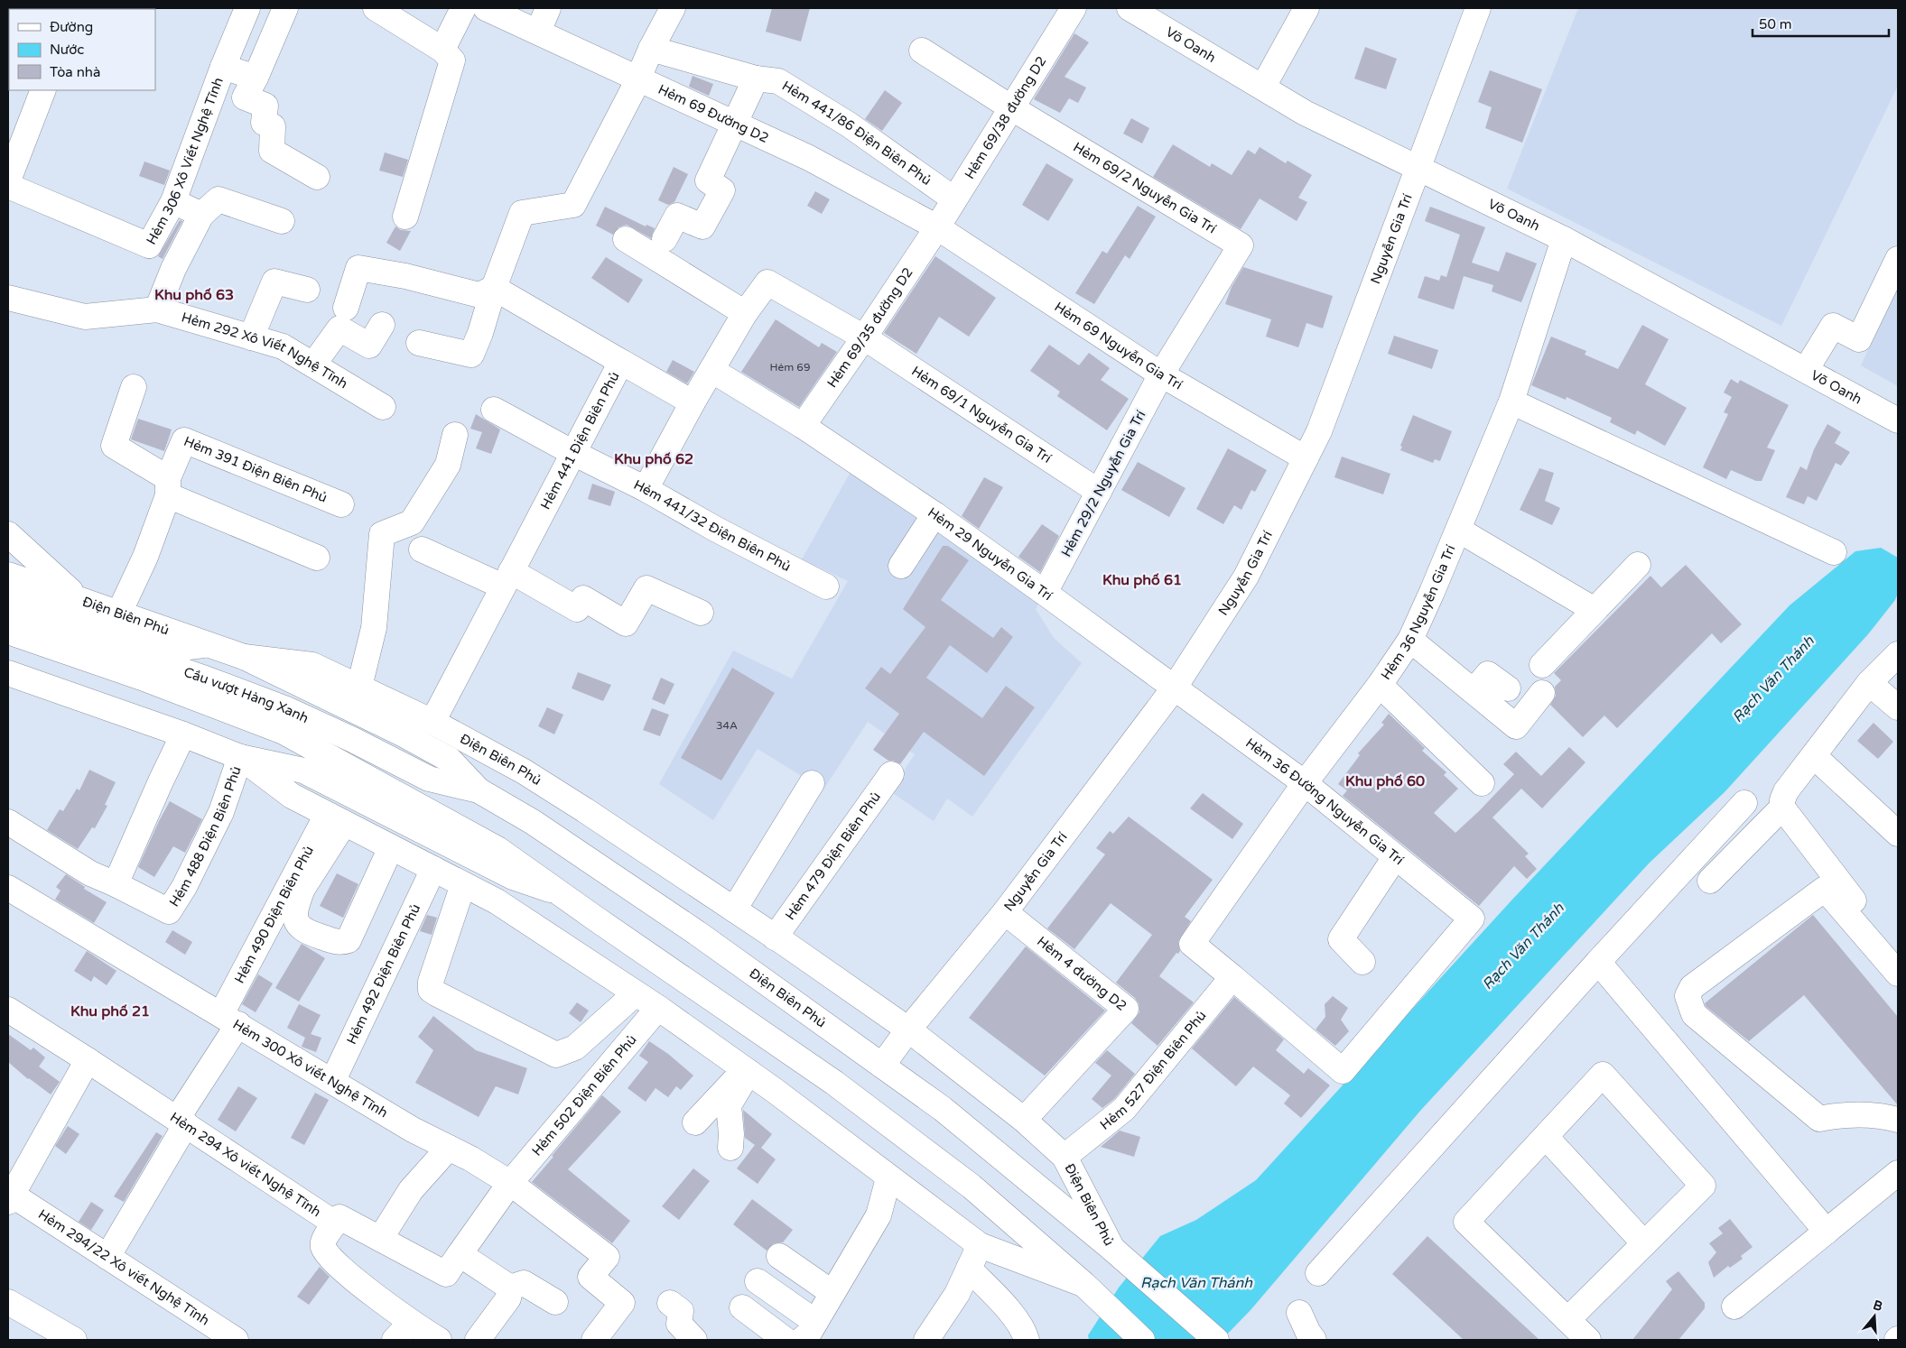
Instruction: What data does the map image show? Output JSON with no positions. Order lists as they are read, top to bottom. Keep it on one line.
{"streets":{"main road":["Võ Oanh","Hẻm 69 Đường D2","Hẻm 69/38 đường D2","Hẻm 441/86 Điện Biên Phủ","Hẻm 306 Xô Viết Nghệ Tĩnh","Hẻm 69/2 Nguyễn Gia Trí","Nguyễn Gia Trí","Hẻm 69/35 đường D2","Hẻm 69 Nguyễn Gia Trí","Hẻm 292 Xô Viết Nghệ Tĩnh","Hẻm 69/1 Nguyễn Gia Trí","Hẻm 441 Điện Biên Phủ","Hẻm 391 Điện Biên Phủ","Hẻm 29/2 Nguyễn Gia Trí","Hẻm 441/32 Điện Biên Phủ","Hẻm 29 Nguyễn Gia Trí","Hẻm 36 Nguyễn Gia Trí","Điện Biên Phủ","Cầu vượt Hàng Xanh","Hẻm 36 Đường Nguyễn Gia Trí","Hẻm 488 Điện Biên Phủ","Hẻm 479 Điện Biên Phủ","Hẻm 490 Điện Biên Phủ","Hẻm 4 đường D2","Hẻm 492 Điện Biên Phủ","Hẻm 300 Xô viết Nghệ Tĩnh","Hẻm 527 Điện Biên Phủ","Hẻm 502 Điện Biên Phủ","Hẻm 294 Xô viết Nghệ Tĩnh","Hẻm 294/22 Xô viết Nghệ Tĩnh"]},"crossings":[["Võ Oanh","Nguyễn Gia Trí"],["Võ Oanh","Hẻm 36 Nguyễn Gia Trí"],["Hẻm 69 Đường D2","Hẻm 69/38 đường D2"],["Hẻm 69 Đường D2","Hẻm 69/35 đường D2"],["Hẻm 69 Đường D2","Hẻm 69 Nguyễn Gia Trí"],["Hẻm 69/38 đường D2","Hẻm 441/86 Điện Biên Phủ"],["Hẻm 69/38 đường D2","Hẻm 69/2 Nguyễn Gia Trí"],["Hẻm 69/38 đường D2","Hẻm 69/35 đường D2"],["Hẻm 69/38 đường D2","Hẻm 69 Nguyễn Gia Trí"],["Hẻm 69/2 Nguyễn Gia Trí","Hẻm 69 Nguyễn Gia Trí"],["Hẻm 69/2 Nguyễn Gia Trí","Hẻm 29/2 Nguyễn Gia Trí"],["Nguyễn Gia Trí","Hẻm 69 Nguyễn Gia Trí"],["Nguyễn Gia Trí","Hẻm 29 Nguyễn Gia Trí"],["Nguyễn Gia Trí","Điện Biên Phủ"],["Nguyễn Gia Trí","Hẻm 36 Đường Nguyễn Gia Trí"],["Nguyễn Gia Trí","Hẻm 4 đường D2"],["Hẻm 69/35 đường D2","Hẻm 69 Nguyễn Gia Trí"],["Hẻm 69/35 đường D2","Hẻm 69/1 Nguyễn Gia Trí"],["Hẻm 69/35 đường D2","Hẻm 29 Nguyễn Gia Trí"],["Hẻm 69 Nguyễn Gia Trí","Hẻm 29/2 Nguyễn Gia Trí"],["Hẻm 69/1 Nguyễn Gia Trí","Hẻm 29/2 Nguyễn Gia Trí"],["Hẻm 441 Điện Biên Phủ","Hẻm 441/32 Điện Biên Phủ"],["Hẻm 441 Điện Biên Phủ","Điện Biên Phủ"],["Hẻm 391 Điện Biên Phủ","Điện Biên Phủ"],["Hẻm 29/2 Nguyễn Gia Trí","Hẻm 29 Nguyễn Gia Trí"],["Hẻm 29 Nguyễn Gia Trí","Hẻm 36 Đường Nguyễn Gia Trí"],["Hẻm 36 Nguyễn Gia Trí","Hẻm 36 Đường Nguyễn Gia Trí"],["Hẻm 36 Nguyễn Gia Trí","Hẻm 527 Điện Biên Phủ"],["Điện Biên Phủ","Cầu vượt Hàng Xanh"],["Điện Biên Phủ","Hẻm 479 Điện Biên Phủ"],["Điện Biên Phủ","Hẻm 4 đường D2"],["Điện Biên Phủ","Hẻm 527 Điện Biên Phủ"],["Hẻm 36 Đường Nguyễn Gia Trí","Hẻm 527 Điện Biên Phủ"],["Hẻm 490 Điện Biên Phủ","Hẻm 300 Xô viết Nghệ Tĩnh"],["Hẻm 490 Điện Biên Phủ","Hẻm 294 Xô viết Nghệ Tĩnh"],["Hẻm 490 Điện Biên Phủ","Hẻm 294/22 Xô viết Nghệ Tĩnh"],["Hẻm 492 Điện Biên Phủ","Hẻm 300 Xô viết Nghệ Tĩnh"],["Hẻm 300 Xô viết Nghệ Tĩnh","Hẻm 502 Điện Biên Phủ"]],"districts":["Khu phố 63","Khu phố 62","Khu phố 61","Khu phố 60","Khu phố 21"],"water":["Rạch Văn Thánh"],"house_numbers":["Hẻm 69","34A"],"legend":["Đường","Nước","Tòa nhà"],"scale_bar":"50 m","north":"top"}
